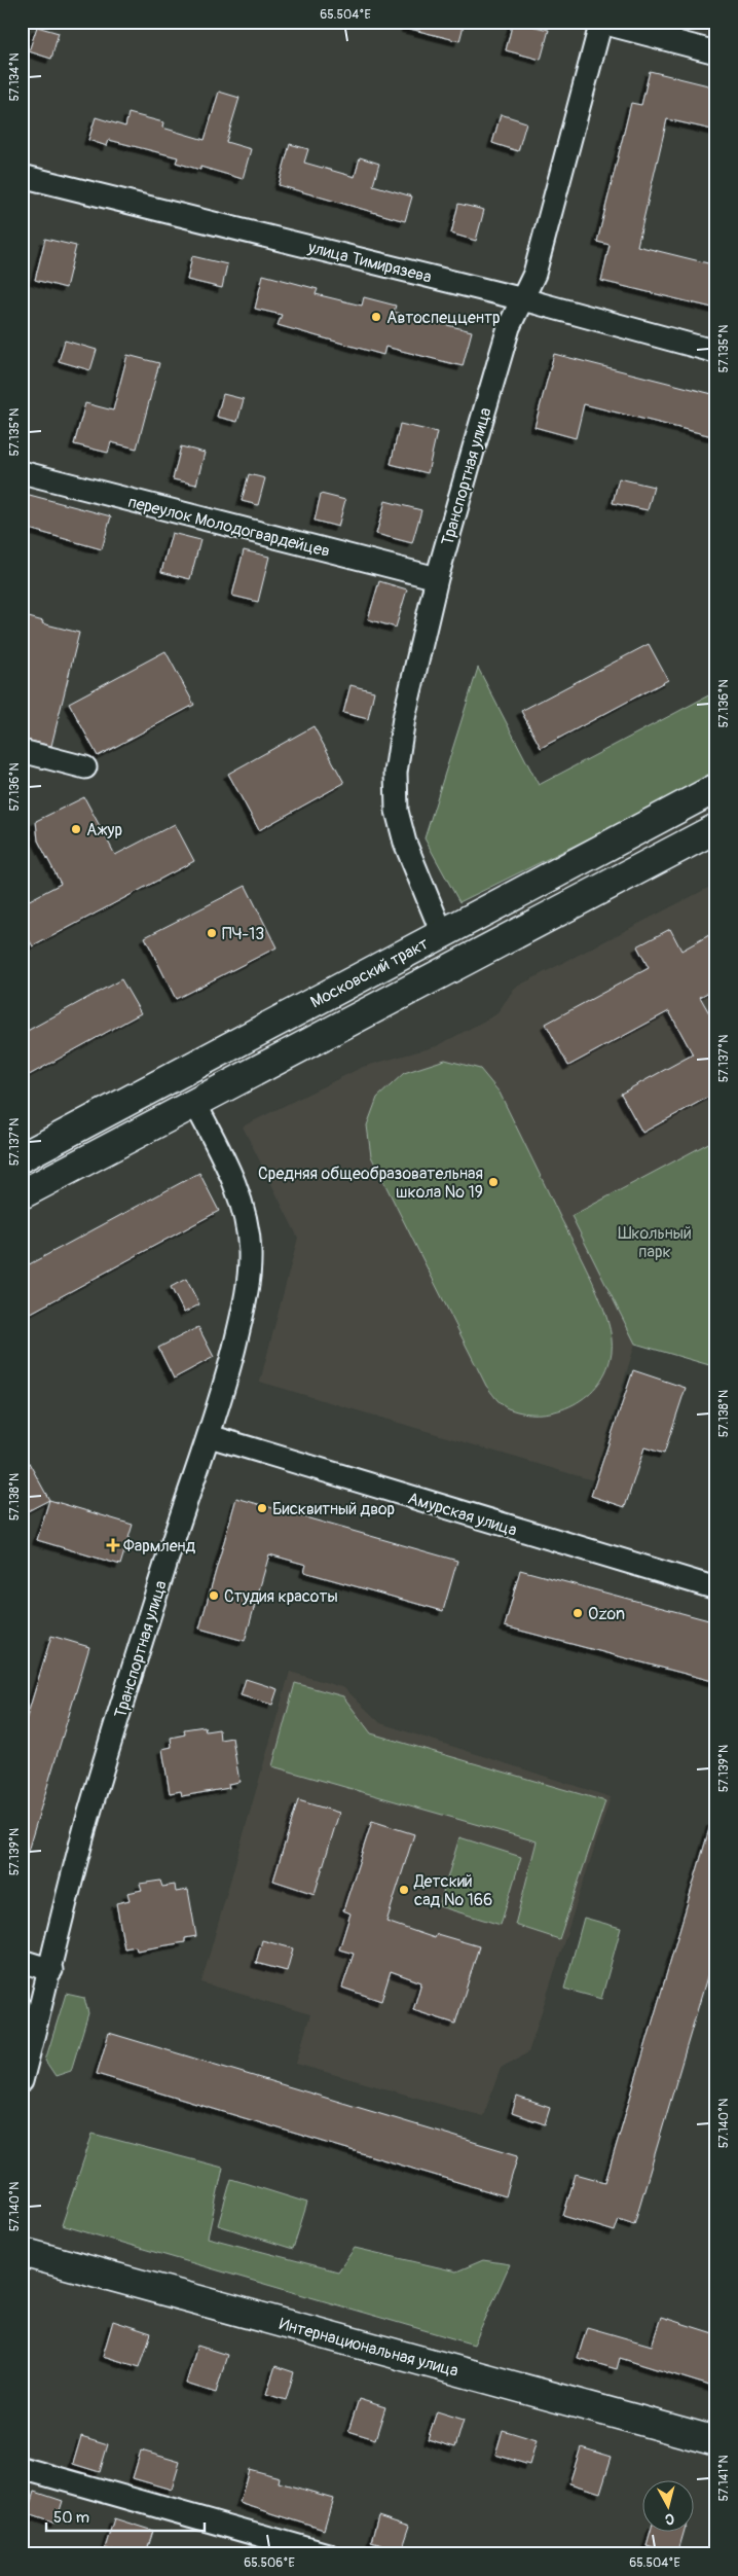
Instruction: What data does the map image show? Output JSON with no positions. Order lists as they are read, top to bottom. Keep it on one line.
{"streets":{"main road":["Московский тракт","Интернациональная улица"],"street":["улица Тимирязева","Транспортная улица","переулок Молодогвардейцев","Амурская улица"]},"crossings":[["улица Тимирязева","Транспортная улица"],["Транспортная улица","переулок Молодогвардейцев"],["Транспортная улица","Московский тракт"],["Транспортная улица","Амурская улица"]],"parks":["Школьный парк"],"places":{"other":["Автоспеццентр","Ажур","ПЧ-13","Средняя общеобразовательная школа № 19","Бисквитный двор","Студия красоты","Ozon","Детский сад № 166"],"health":["Фармленд"]},"scale_bar":"50 m","north":"bottom","coordinates":["65.504°E","57.134°N","57.135°N","57.136°N","57.137°N","57.138°N","57.139°N","57.140°N","57.141°N","65.506°E"]}
